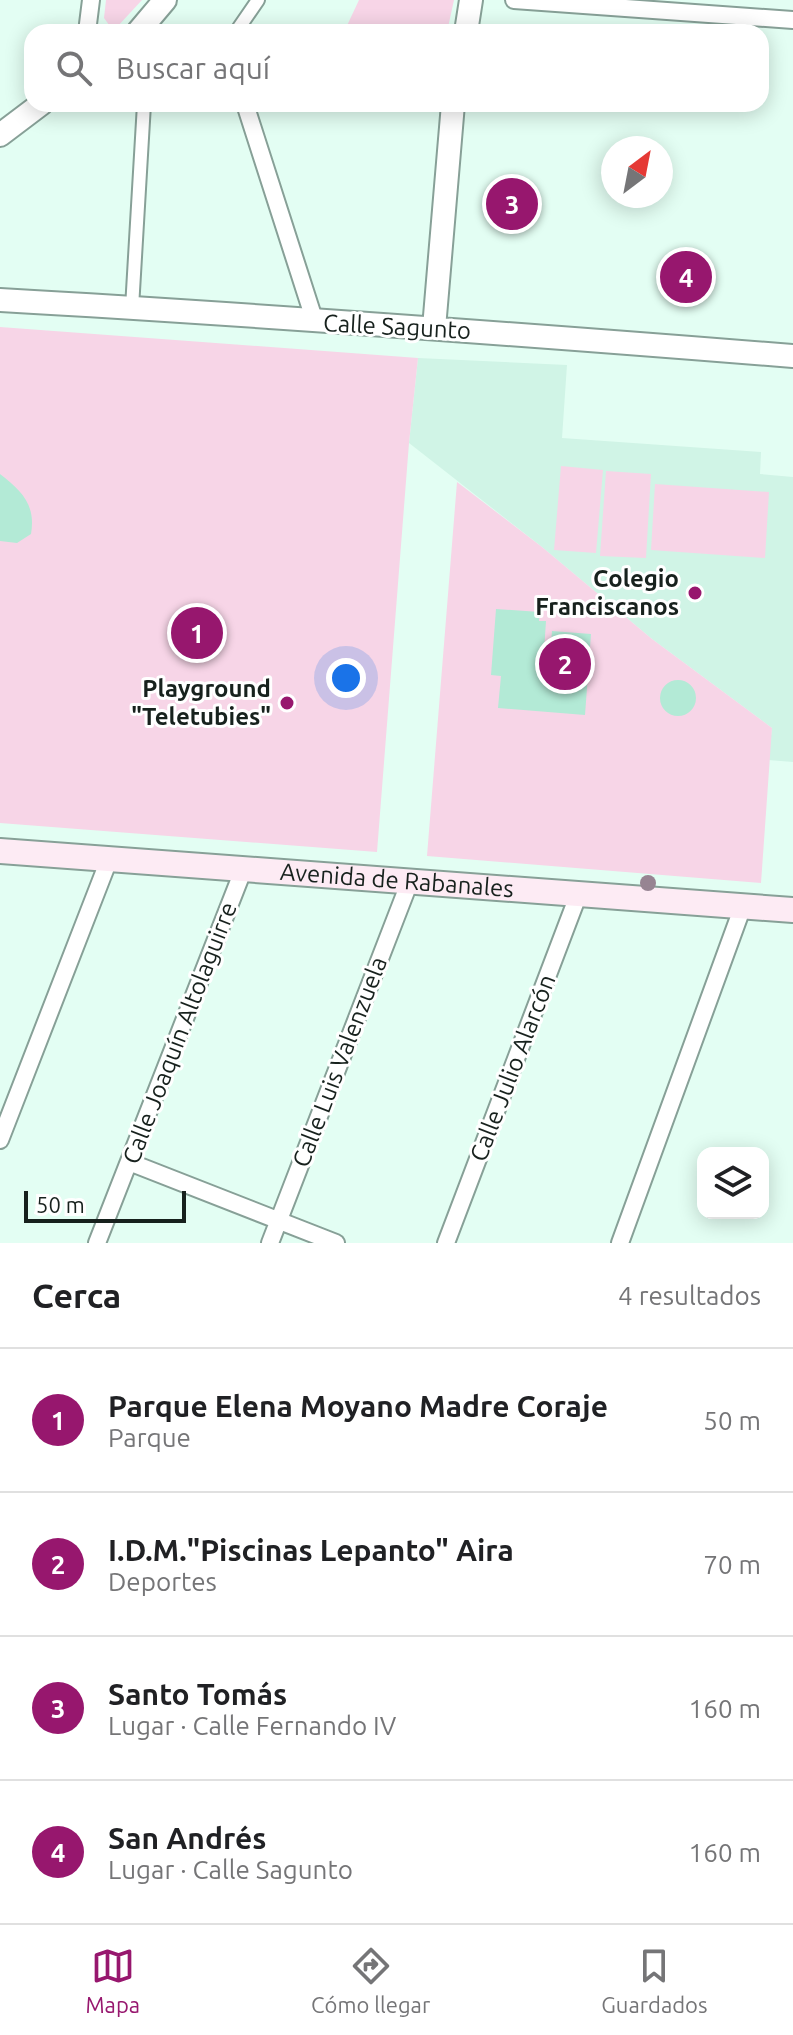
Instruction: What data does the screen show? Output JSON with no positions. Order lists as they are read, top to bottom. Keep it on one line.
{"streets":{"main road":["Avenida de Rabanales"],"street":["Calle Sagunto","Calle Joaquín Altolaguirre","Calle Luis Valenzuela","Calle Julio Alarcón"]},"crossings":[["Avenida de Rabanales","Calle Joaquín Altolaguirre"],["Avenida de Rabanales","Calle Luis Valenzuela"],["Avenida de Rabanales","Calle Julio Alarcón"]],"places":["Colegio Franciscanos","Playground \"Teletubies\""],"scale_bar":"50 m","north":"top right","page":{"search":"Buscar aquí","pins":["3","4","1","2"],"scale":"50 m","heading":["Cerca","4 resultados"],"list":[{"mark":"1","name":"Parque Elena Moyano Madre Coraje","note":"Parque","value":"50 m"},{"mark":"2","name":"I.D.M.\"Piscinas Lepanto\" Aira","note":"Deportes","value":"70 m"},{"mark":"3","name":"Santo Tomás","note":"Lugar · Calle Fernando IV","value":"160 m"},{"mark":"4","name":"San Andrés","note":"Lugar · Calle Sagunto","value":"160 m"}],"nav":["Mapa","Cómo llegar","Guardados"]}}
